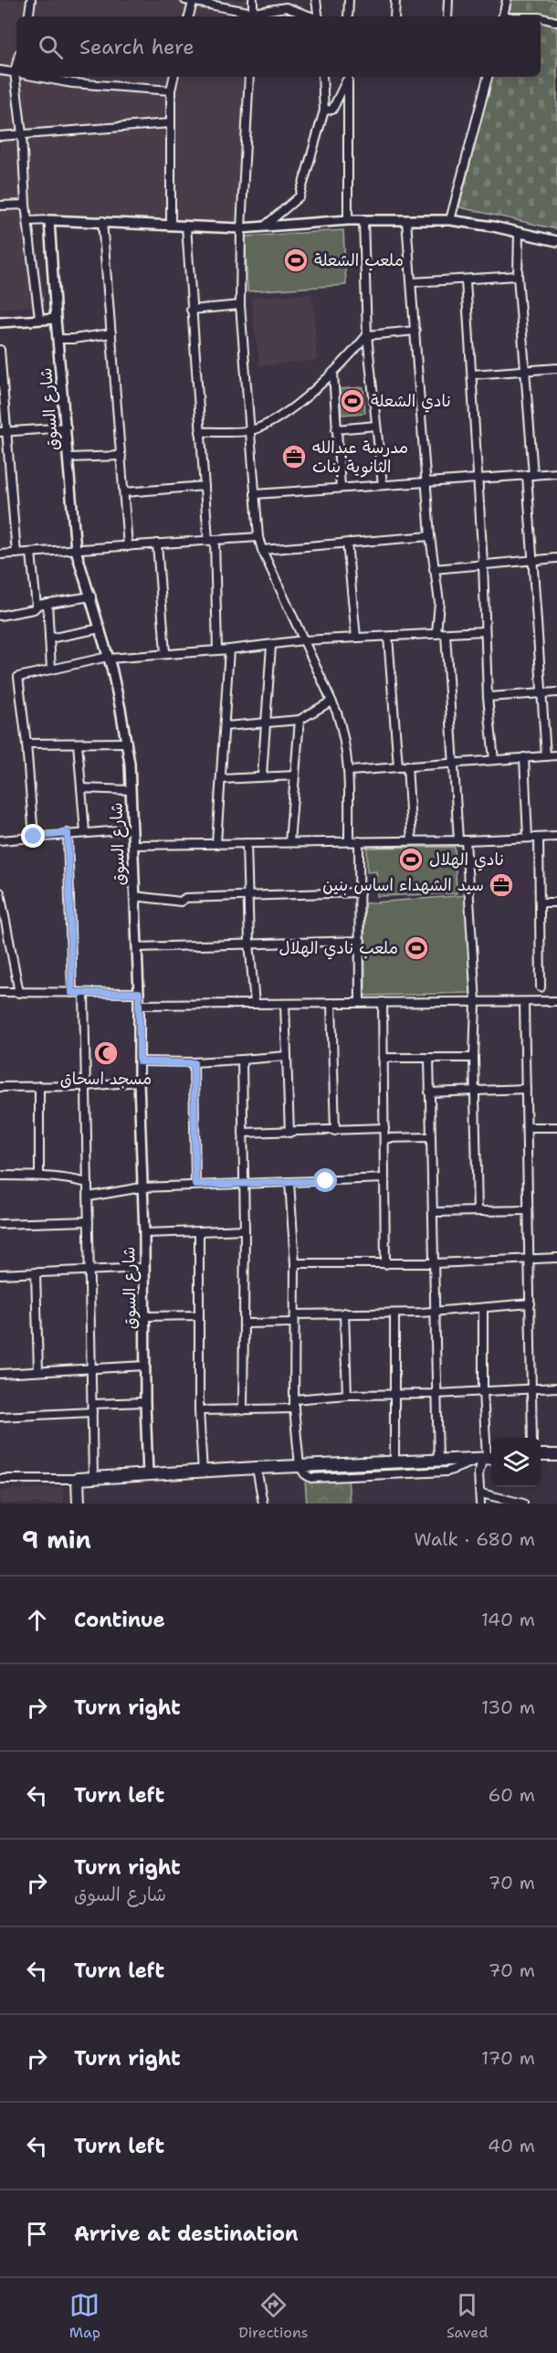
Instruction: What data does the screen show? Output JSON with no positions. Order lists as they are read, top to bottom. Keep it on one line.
{"streets":{"street":["شارع السوق"]},"places":{"sports":["ملعب الشعلة","نادي الشعلة","نادي الهلال","ملعب نادي الهلال"],"office":["مدرسة عبدالله الثانوية بنات","سيد الشهداء اساس بنين"],"mosque":["مسجد اسحاق"]},"page":{"search":"Search here","heading":["9 min","Walk · 680 m"],"list":[["Continue","140 m"],["Turn right","130 m"],["Turn left","60 m"],["Turn right","شارع السوق","70 m"],["Turn left","70 m"],["Turn right","170 m"],["Turn left","40 m"],"Arrive at destination"],"nav":["Map","Directions","Saved"]}}
